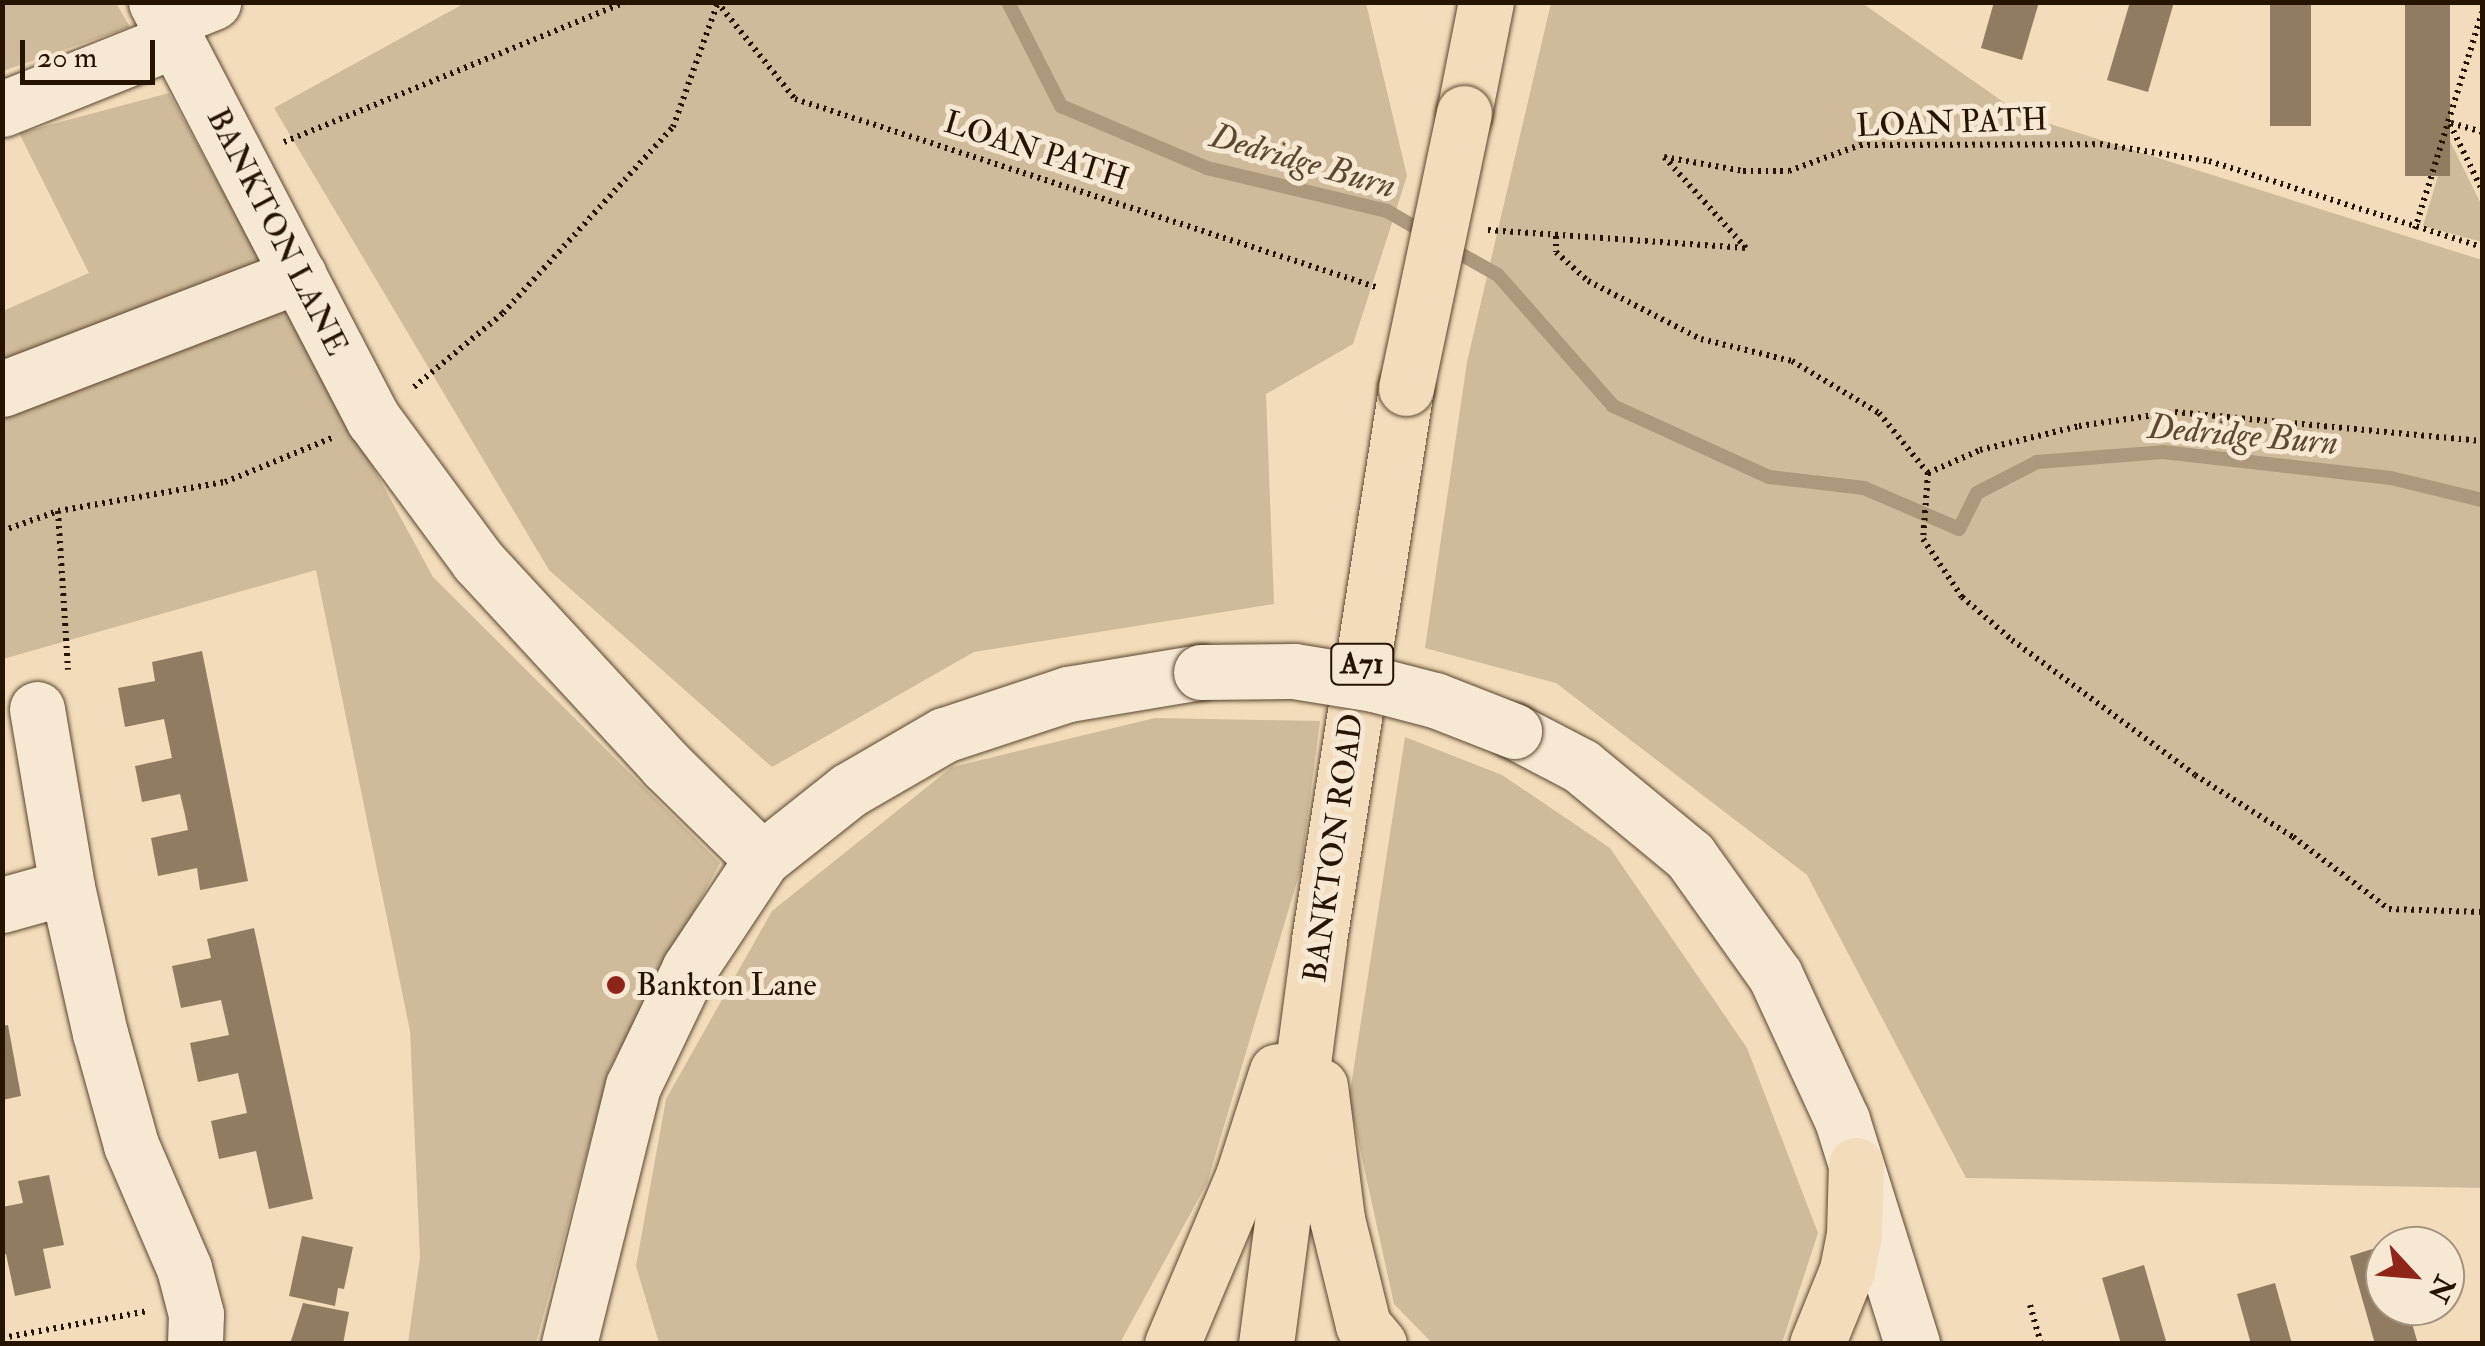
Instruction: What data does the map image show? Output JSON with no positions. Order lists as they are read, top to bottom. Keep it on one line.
{"streets":{"main road":["A71","BANKTON ROAD"],"street":["BANKTON LANE"],"path":["LOAN PATH"]},"water":["Dedridge Burn"],"places":["Bankton Lane"],"scale_bar":"20 m","north":"bottom right"}
